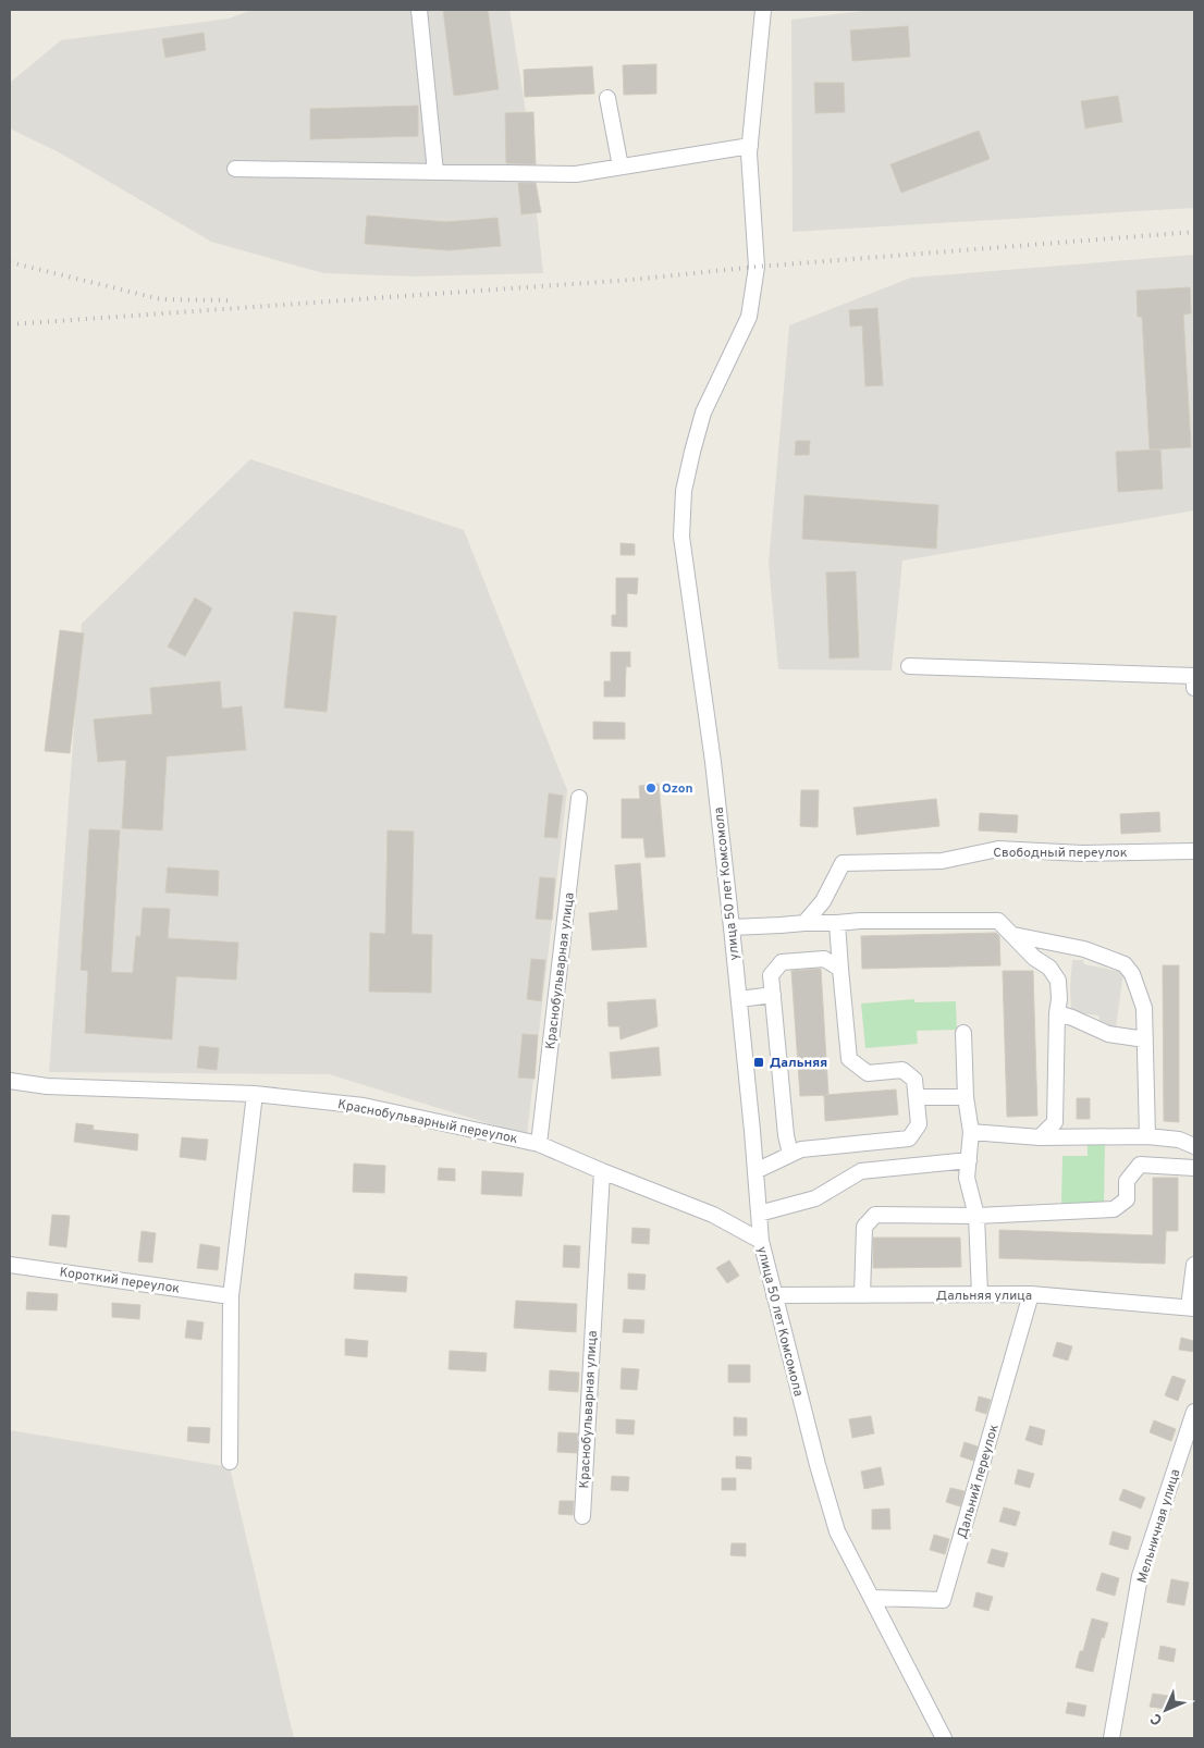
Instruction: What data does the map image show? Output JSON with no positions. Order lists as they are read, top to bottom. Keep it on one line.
{"streets":{"street":["Свободный переулок","улица 50 лет Комсомола","Краснобульварная улица","Краснобульварный переулок","Короткий переулок","Дальняя улица","Дальний переулок","Мельничная улица"]},"crossings":[["улица 50 лет Комсомола","Краснобульварный переулок"],["улица 50 лет Комсомола","Дальняя улица"],["улица 50 лет Комсомола","Дальний переулок"],["Краснобульварная улица","Краснобульварный переулок"],["Дальняя улица","Дальний переулок"]],"places":{"other":["Ozon"],"transit":["Дальняя"]},"north":"bottom left"}
